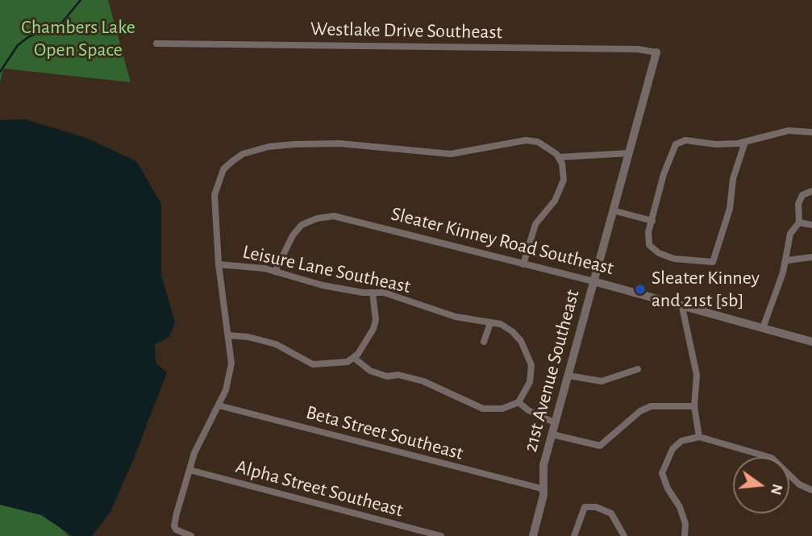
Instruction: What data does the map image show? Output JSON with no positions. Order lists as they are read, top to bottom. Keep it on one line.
{"streets":{"street":["Westlake Drive Southeast","Sleater Kinney Road Southeast","Leisure Lane Southeast","21st Avenue Southeast","Beta Street Southeast","Alpha Street Southeast"]},"crossings":[["Westlake Drive Southeast","21st Avenue Southeast"],["Sleater Kinney Road Southeast","Leisure Lane Southeast"],["Sleater Kinney Road Southeast","21st Avenue Southeast"],["21st Avenue Southeast","Beta Street Southeast"]],"parks":["Chambers Lake Open Space"],"places":["Sleater Kinney and 21st [sb]"],"north":"right"}
